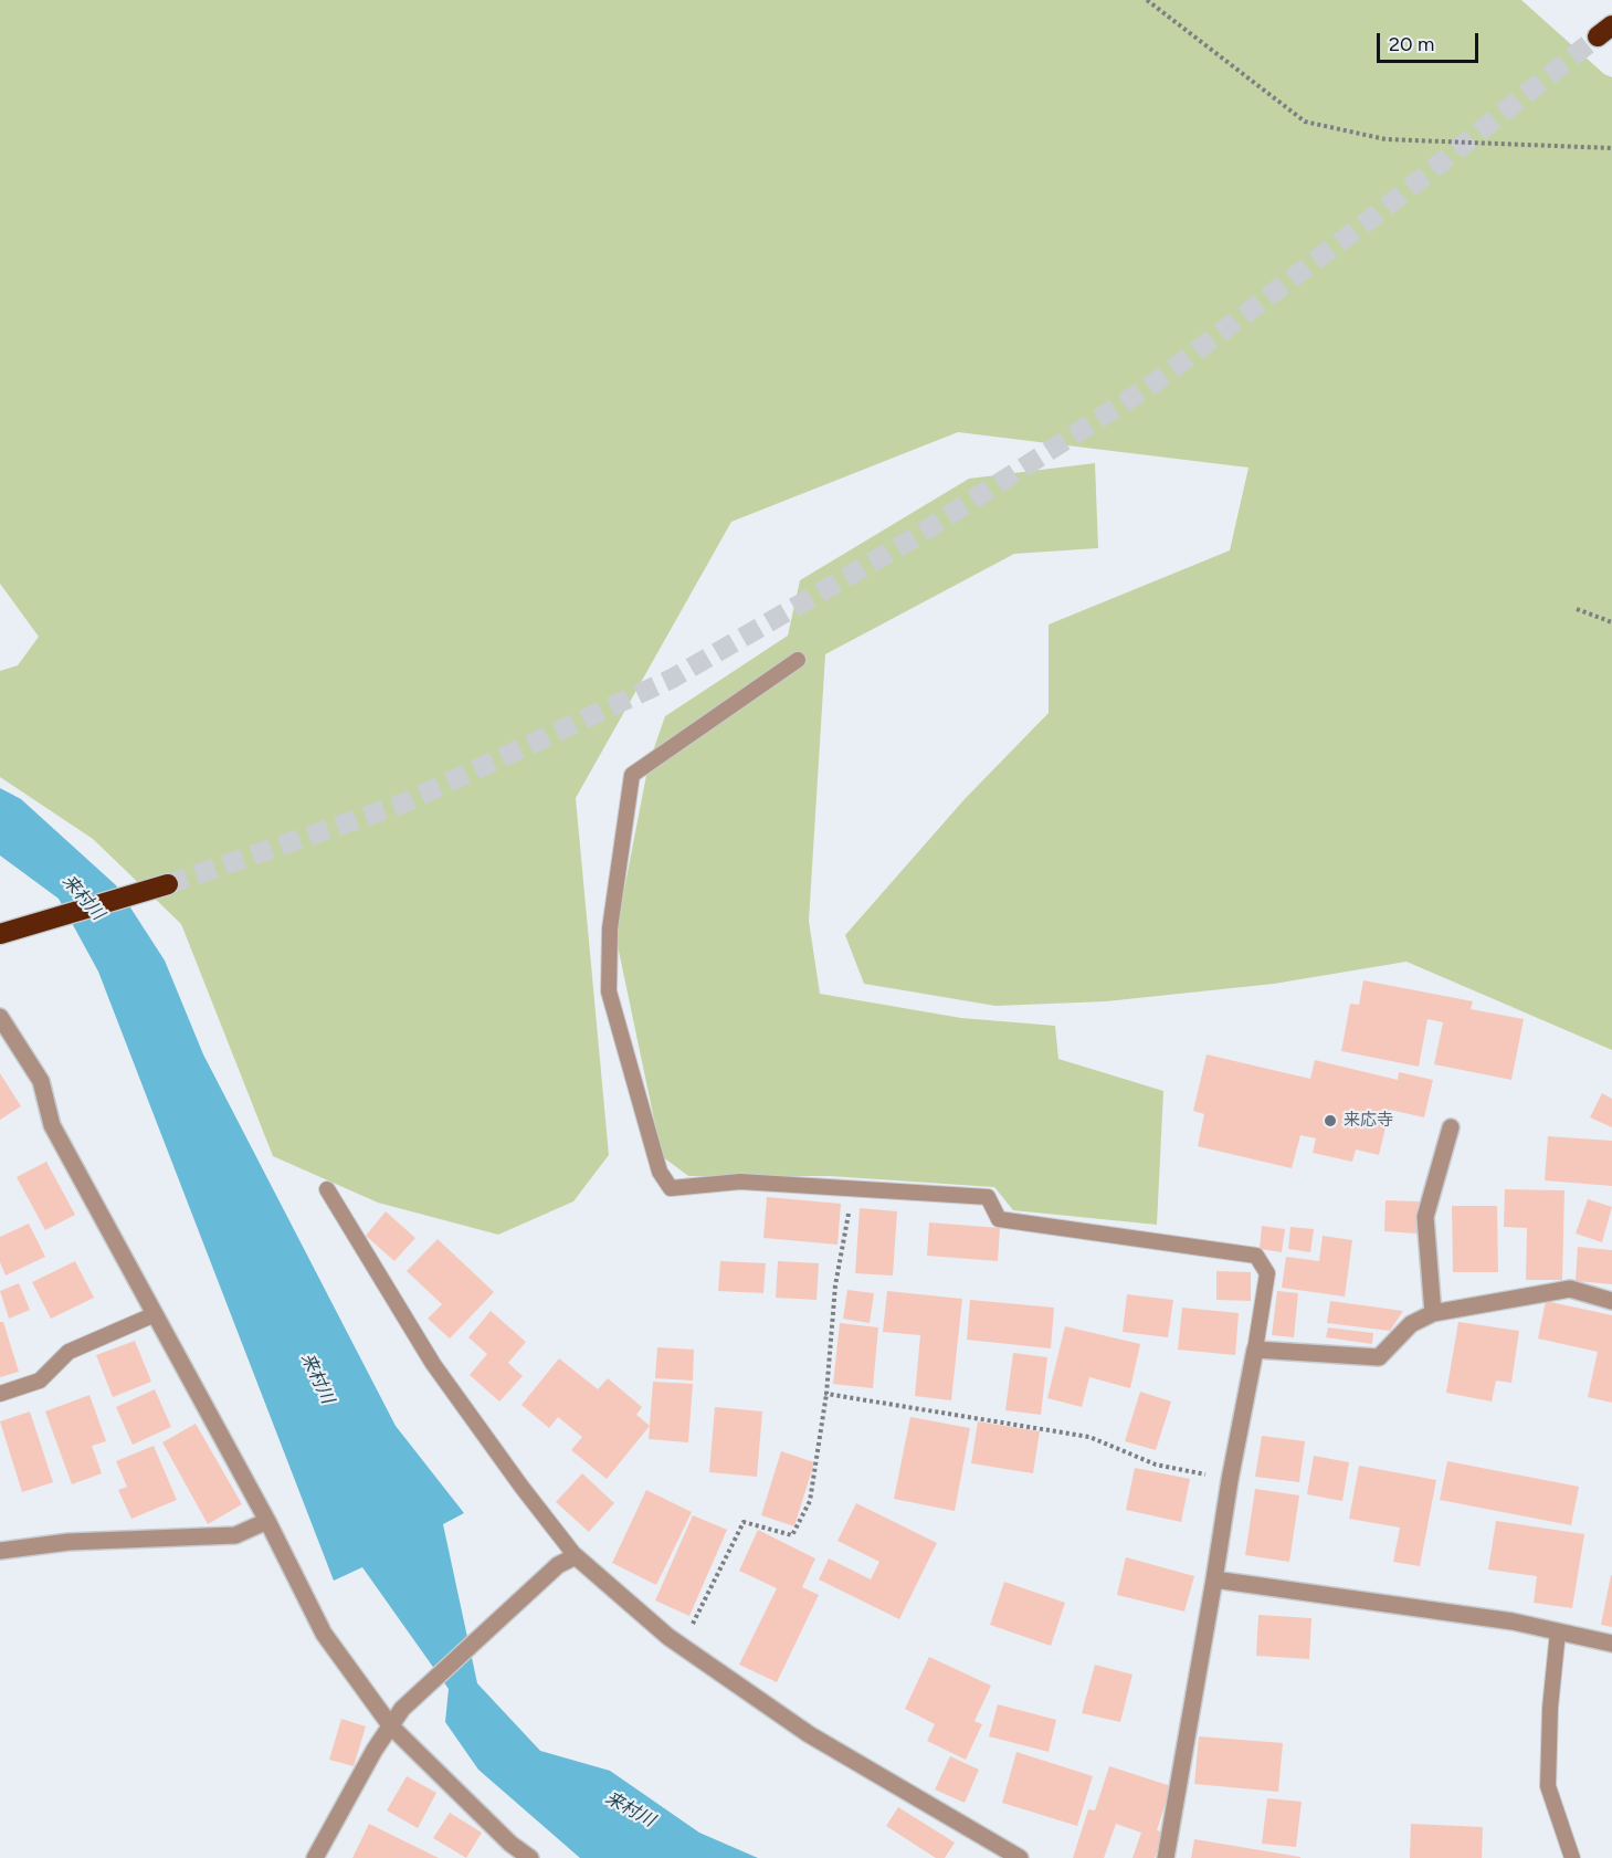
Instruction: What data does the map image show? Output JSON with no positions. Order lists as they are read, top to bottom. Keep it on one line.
{"water":["来村川"],"places":["来応寺"],"scale_bar":"20 m"}
